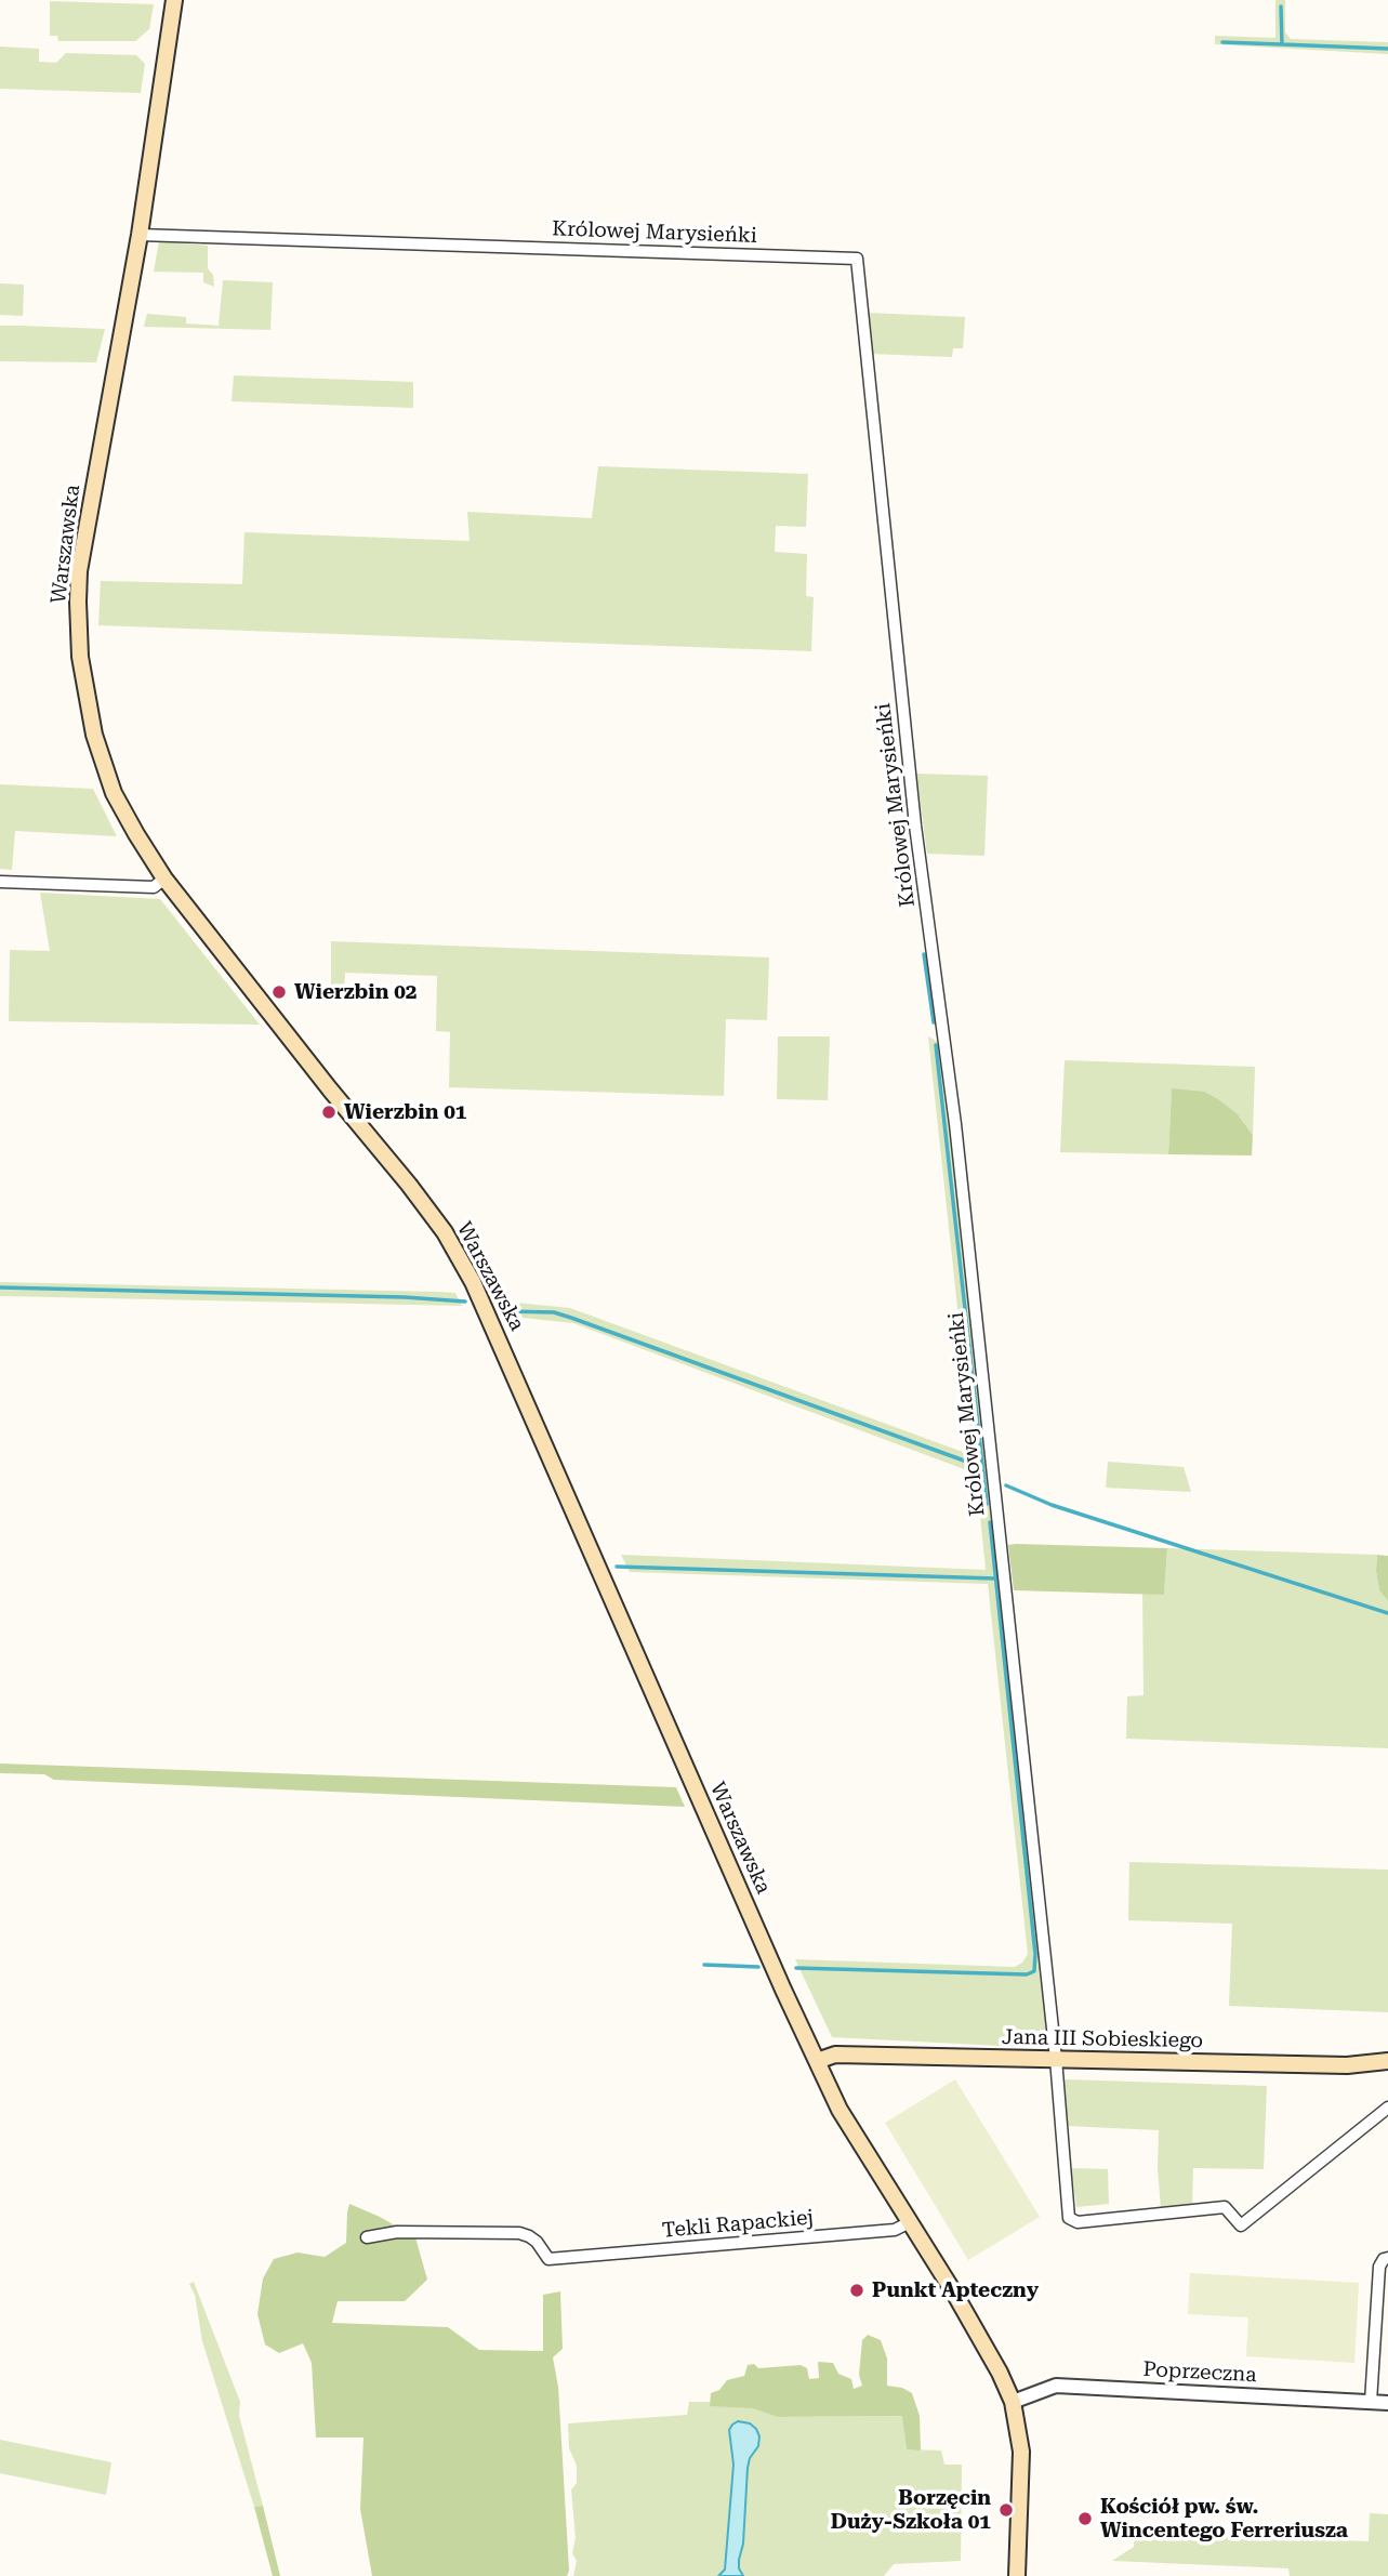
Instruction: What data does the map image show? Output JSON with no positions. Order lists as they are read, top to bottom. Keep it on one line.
{"streets":{"main road":["Warszawska","Jana III Sobieskiego"],"street":["Królowej Marysieńki","Tekli Rapackiej","Poprzeczna"]},"crossings":[["Królowej Marysieńki","Warszawska"],["Królowej Marysieńki","Jana III Sobieskiego"],["Warszawska","Jana III Sobieskiego"],["Warszawska","Tekli Rapackiej"],["Warszawska","Poprzeczna"]],"places":["Wierzbin 02","Wierzbin 01","Punkt Apteczny","Borzęcin Duży-Szkoła 01","Kościół pw. św. Wincentego Ferreriusza"]}
